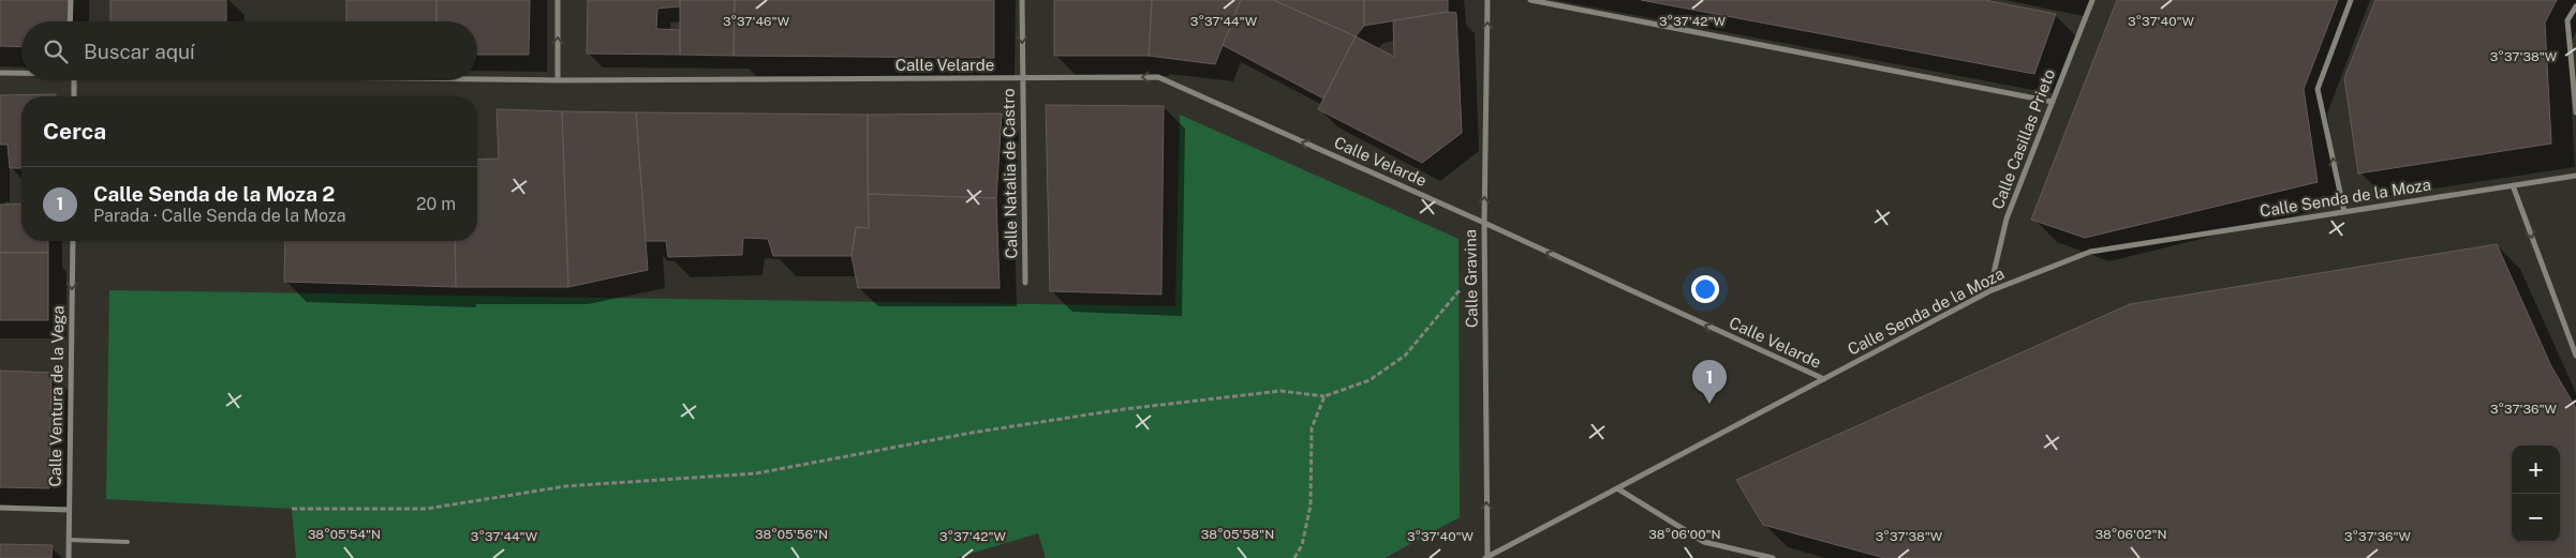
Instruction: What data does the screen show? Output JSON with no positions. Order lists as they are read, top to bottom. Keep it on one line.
{"streets":{"street":["Calle Velarde","Calle Casillas Prieto","Calle Natalia de Castro","Calle Senda de la Moza","Calle Gravina","Calle Ventura de la Vega"]},"crossings":[["Calle Velarde","Calle Natalia de Castro"],["Calle Velarde","Calle Senda de la Moza"],["Calle Velarde","Calle Gravina"],["Calle Casillas Prieto","Calle Senda de la Moza"],["Calle Senda de la Moza","Calle Gravina"]],"one_way":["Calle Velarde","Calle Gravina","Calle Ventura de la Vega"],"page":{"search":"Buscar aquí","heading":"Cerca","list":[{"mark":"1","name":"Calle Senda de la Moza 2","note":"Parada · Calle Senda de la Moza","value":"20 m"}],"pins":"1","map_buttons":["+","−"]},"coordinates":["3°37'42\"W","3°37'46\"W","3°37'44\"W","3°37'40\"W","3°37'38\"W","3°37'36\"W","38°05'54\"N","38°05'56\"N","38°05'58\"N","38°06'00\"N","38°06'02\"N"]}
